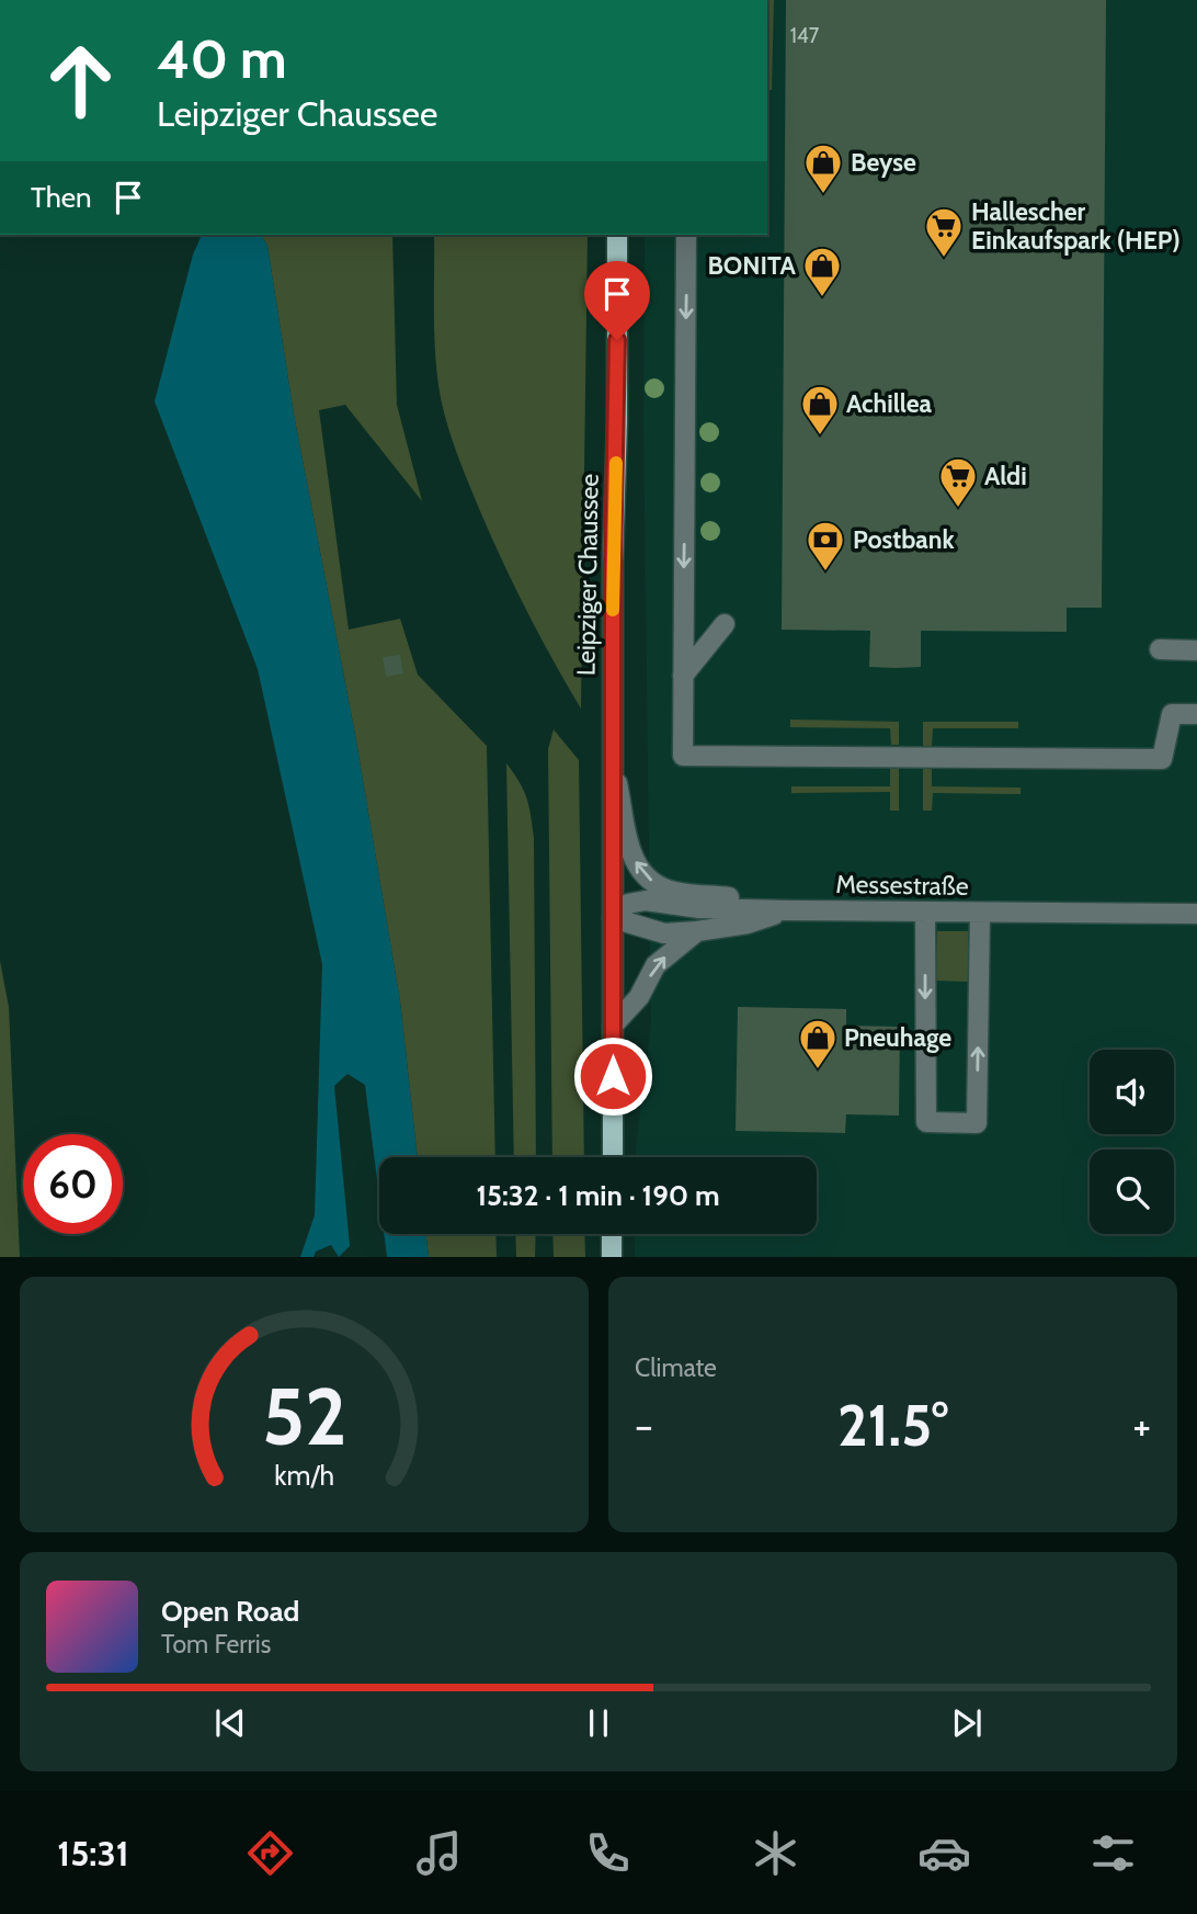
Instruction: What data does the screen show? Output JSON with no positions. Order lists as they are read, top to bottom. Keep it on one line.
{"streets":{"main road":["Leipziger Chaussee"],"street":["Messestraße"]},"crossings":[["Leipziger Chaussee","Messestraße"]],"places":{"shop":["Beyse","BONITA","Achillea","Pneuhage"],"supermarket":["Hallescher Einkaufspark (HEP)","Aldi"],"bank":["Postbank"]},"house_numbers":["147"],"page":{"turn":["40 m","Leipziger Chaussee"],"then":"Then","limit":"60","trip":"15:32 · 1 min · 190 m","tile":"Climate","heat":["−","21.5°","+"],"song":["Open Road","Tom Ferris"],"tabs":"15:31","gauge":["52","km/h"]}}
